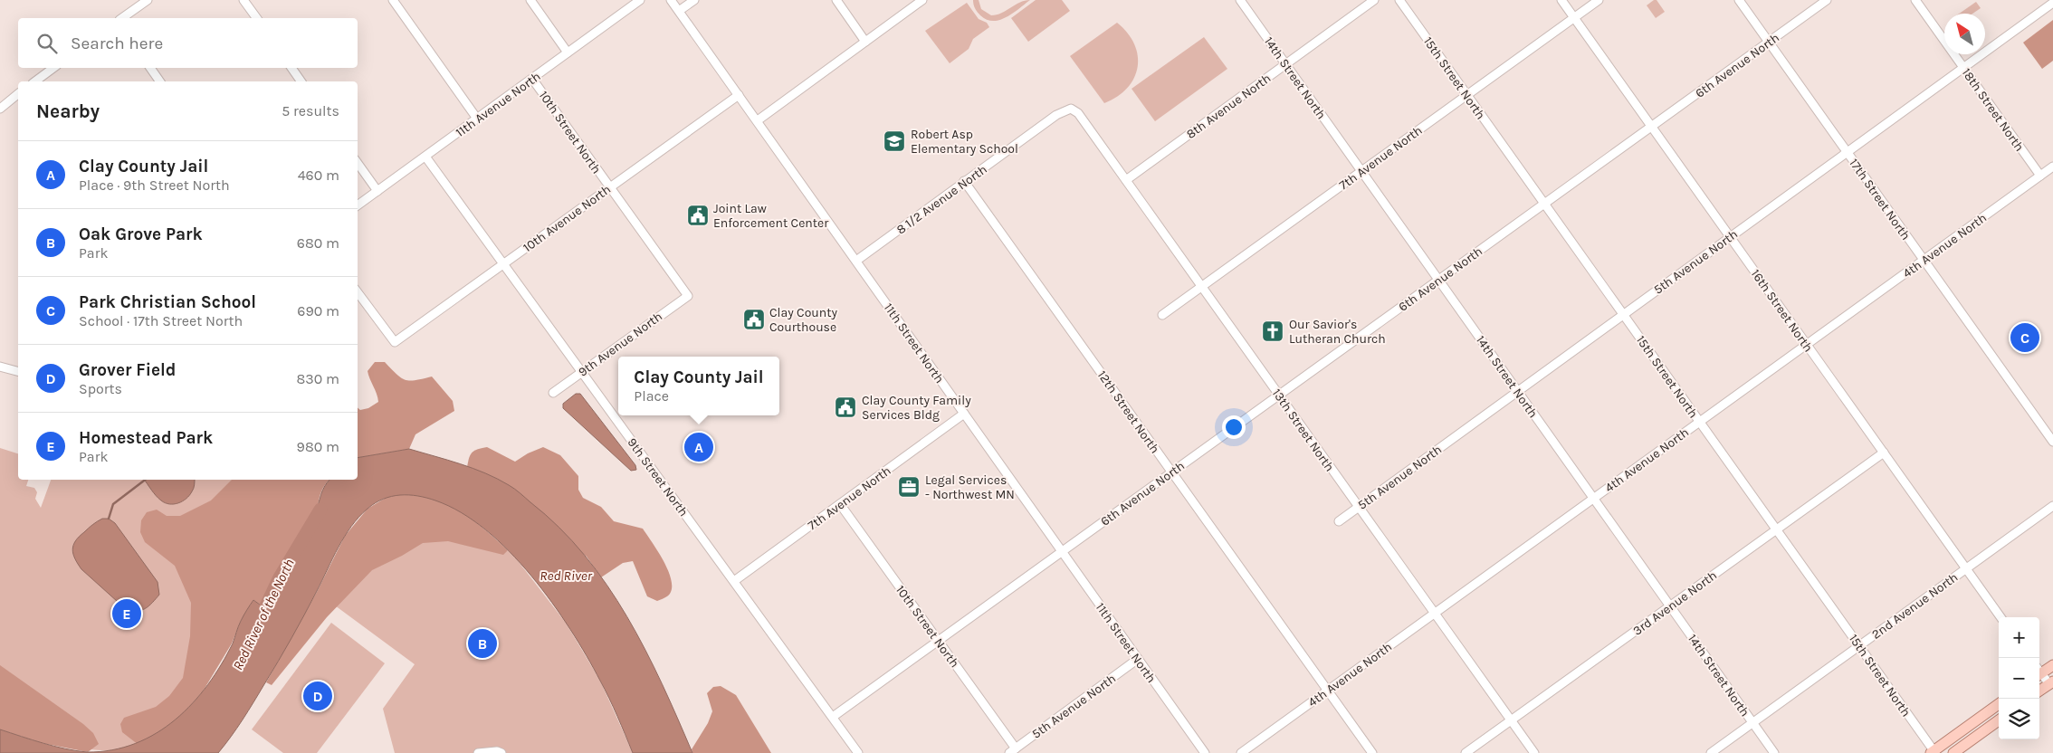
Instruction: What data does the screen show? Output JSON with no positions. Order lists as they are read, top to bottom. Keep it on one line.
{"streets":{"street":["6th Avenue North","14th Street North","15th Street North","11th Avenue North","8th Avenue North","18th Street North","10th Street North","7th Avenue North","8 1/2 Avenue North","17th Street North","10th Avenue North","4th Avenue North","5th Avenue North","16th Street North","11th Street North","9th Avenue North","12th Street North","13th Street North","9th Street North","3rd Avenue North","2nd Avenue North"]},"crossings":[["6th Avenue North","14th Street North"],["6th Avenue North","15th Street North"],["6th Avenue North","10th Street North"],["6th Avenue North","17th Street North"],["6th Avenue North","16th Street North"],["6th Avenue North","11th Street North"],["6th Avenue North","12th Street North"],["6th Avenue North","13th Street North"],["6th Avenue North","9th Street North"],["14th Street North","8th Avenue North"],["14th Street North","7th Avenue North"],["14th Street North","4th Avenue North"],["14th Street North","5th Avenue North"],["14th Street North","3rd Avenue North"],["14th Street North","2nd Avenue North"],["15th Street North","7th Avenue North"],["15th Street North","4th Avenue North"],["15th Street North","5th Avenue North"],["15th Street North","3rd Avenue North"],["15th Street North","2nd Avenue North"],["11th Avenue North","10th Street North"],["11th Avenue North","9th Street North"],["8th Avenue North","13th Street North"],["18th Street North","4th Avenue North"],["18th Street North","5th Avenue North"],["10th Street North","7th Avenue North"],["10th Street North","10th Avenue North"],["10th Street North","5th Avenue North"],["10th Street North","9th Avenue North"],["7th Avenue North","16th Street North"],["7th Avenue North","11th Street North"],["7th Avenue North","13th Street North"],["7th Avenue North","9th Street North"],["8 1/2 Avenue North","11th Street North"],["8 1/2 Avenue North","12th Street North"],["8 1/2 Avenue North","13th Street North"],["17th Street North","4th Avenue North"],["17th Street North","5th Avenue North"],["10th Avenue North","11th Street North"],["10th Avenue North","9th Street North"],["4th Avenue North","16th Street North"],["4th Avenue North","12th Street North"],["4th Avenue North","13th Street North"],["5th Avenue North","16th Street North"],["5th Avenue North","11th Street North"],["5th Avenue North","13th Street North"],["16th Street North","3rd Avenue North"],["16th Street North","2nd Avenue North"],["9th Avenue North","9th Street North"],["13th Street North","3rd Avenue North"]],"water":["Red River","Red River of the North"],"places":{"school or university":["Robert Asp Elementary School"],"public building":["Joint Law Enforcement Center","Clay County Courthouse","Clay County Family Services Bldg"],"church":["Our Savior's Lutheran Church"],"office":["Legal Services - Northwest MN"]},"north":"top left","page":{"search":"Search here","heading":["Nearby","5 results"],"list":[{"mark":"A","name":"Clay County Jail","note":"Place · 9th Street North","value":"460 m"},{"mark":"B","name":"Oak Grove Park","note":"Park","value":"680 m"},{"mark":"C","name":"Park Christian School","note":"School · 17th Street North","value":"690 m"},{"mark":"D","name":"Grover Field","note":"Sports","value":"830 m"},{"mark":"E","name":"Homestead Park","note":"Park","value":"980 m"}],"pins":["C","A","E","B","D"],"popup":["Clay County Jail","Place"],"map_buttons":["+","−"]}}
